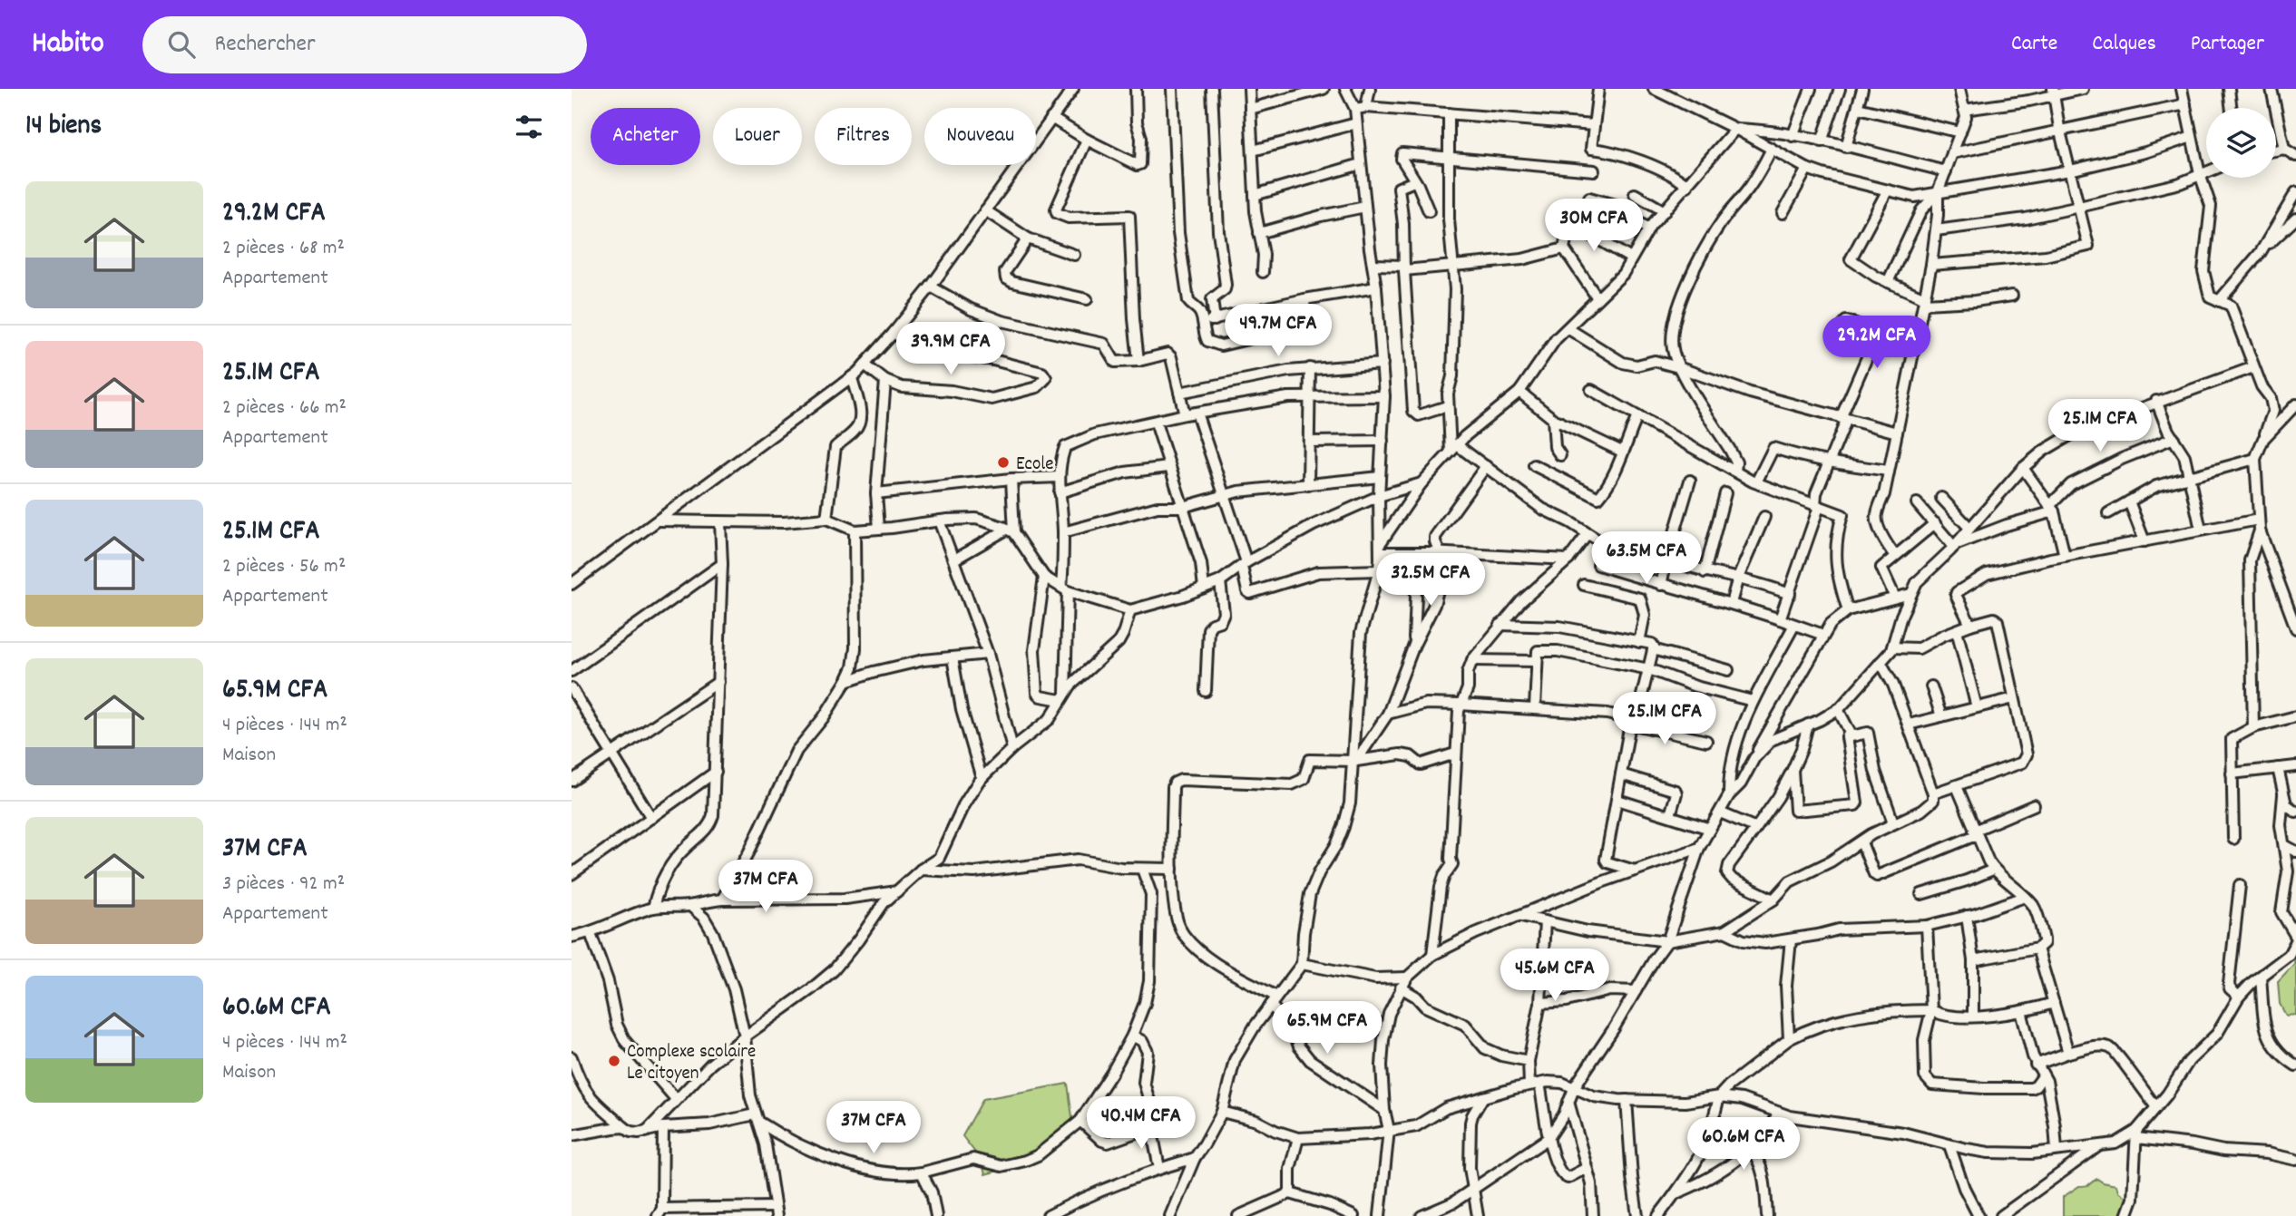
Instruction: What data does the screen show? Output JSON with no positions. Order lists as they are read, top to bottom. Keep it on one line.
{"places":["Ecole","Complexe scolaire Le citoyen"],"page":{"header":"Habito","search":"Rechercher","nav":["Carte","Calques","Partager"],"heading":"14 biens","chip":["Acheter","Louer","Filtres","Nouveau"],"list":[{"name":"29.2M CFA","note":"2 pièces · 68 m² · Appartement"},{"name":"25.1M CFA","note":"2 pièces · 66 m² · Appartement"},{"name":"25.1M CFA","note":"2 pièces · 56 m² · Appartement"},{"name":"65.9M CFA","note":"4 pièces · 144 m² · Maison"},{"name":"37M CFA","note":"3 pièces · 92 m² · Appartement"},{"name":"60.6M CFA","note":"4 pièces · 144 m² · Maison"}],"price":["30M CFA","49.7M CFA","29.2M CFA","39.9M CFA","25.1M CFA","63.5M CFA","32.5M CFA","25.1M CFA","37M CFA","45.6M CFA","65.9M CFA","40.4M CFA","37M CFA","60.6M CFA"]}}
